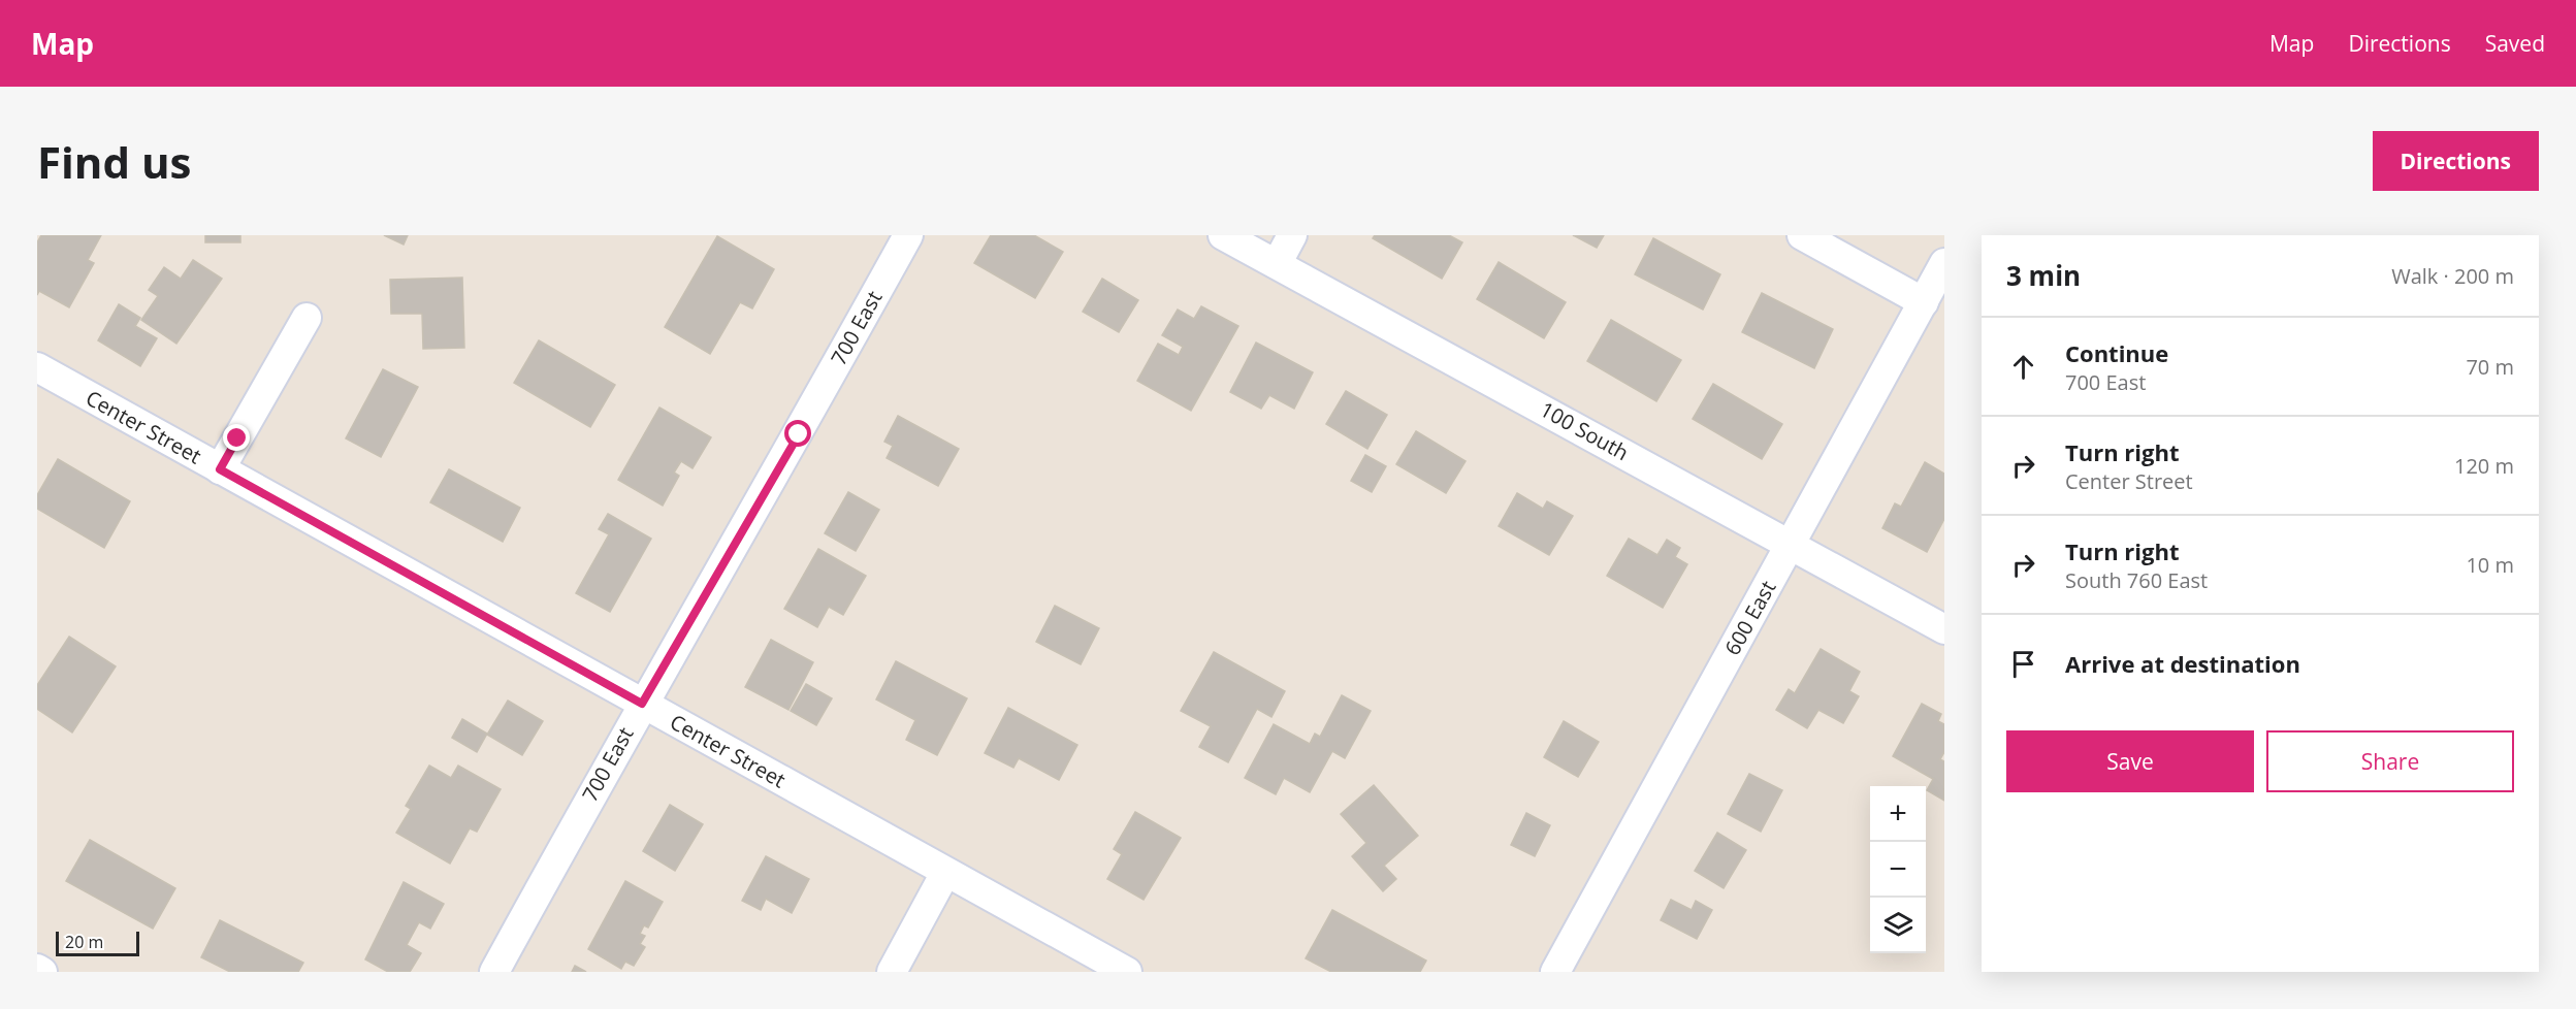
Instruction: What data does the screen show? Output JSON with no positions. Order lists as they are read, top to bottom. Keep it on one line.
{"streets":{"street":["700 East","Center Street","100 South","600 East"]},"crossings":[["700 East","Center Street"],["100 South","600 East"]],"scale_bar":"20 m","page":{"header":"Map","nav":["Map","Directions","Saved"],"buttons":["Directions",["Save","Share"]],"title":"Find us","heading":["3 min","Walk · 200 m"],"list":[["Continue","700 East","70 m"],["Turn right","Center Street","120 m"],["Turn right","South 760 East","10 m"],"Arrive at destination"],"map_buttons":["+","−"],"scale":"20 m"}}
